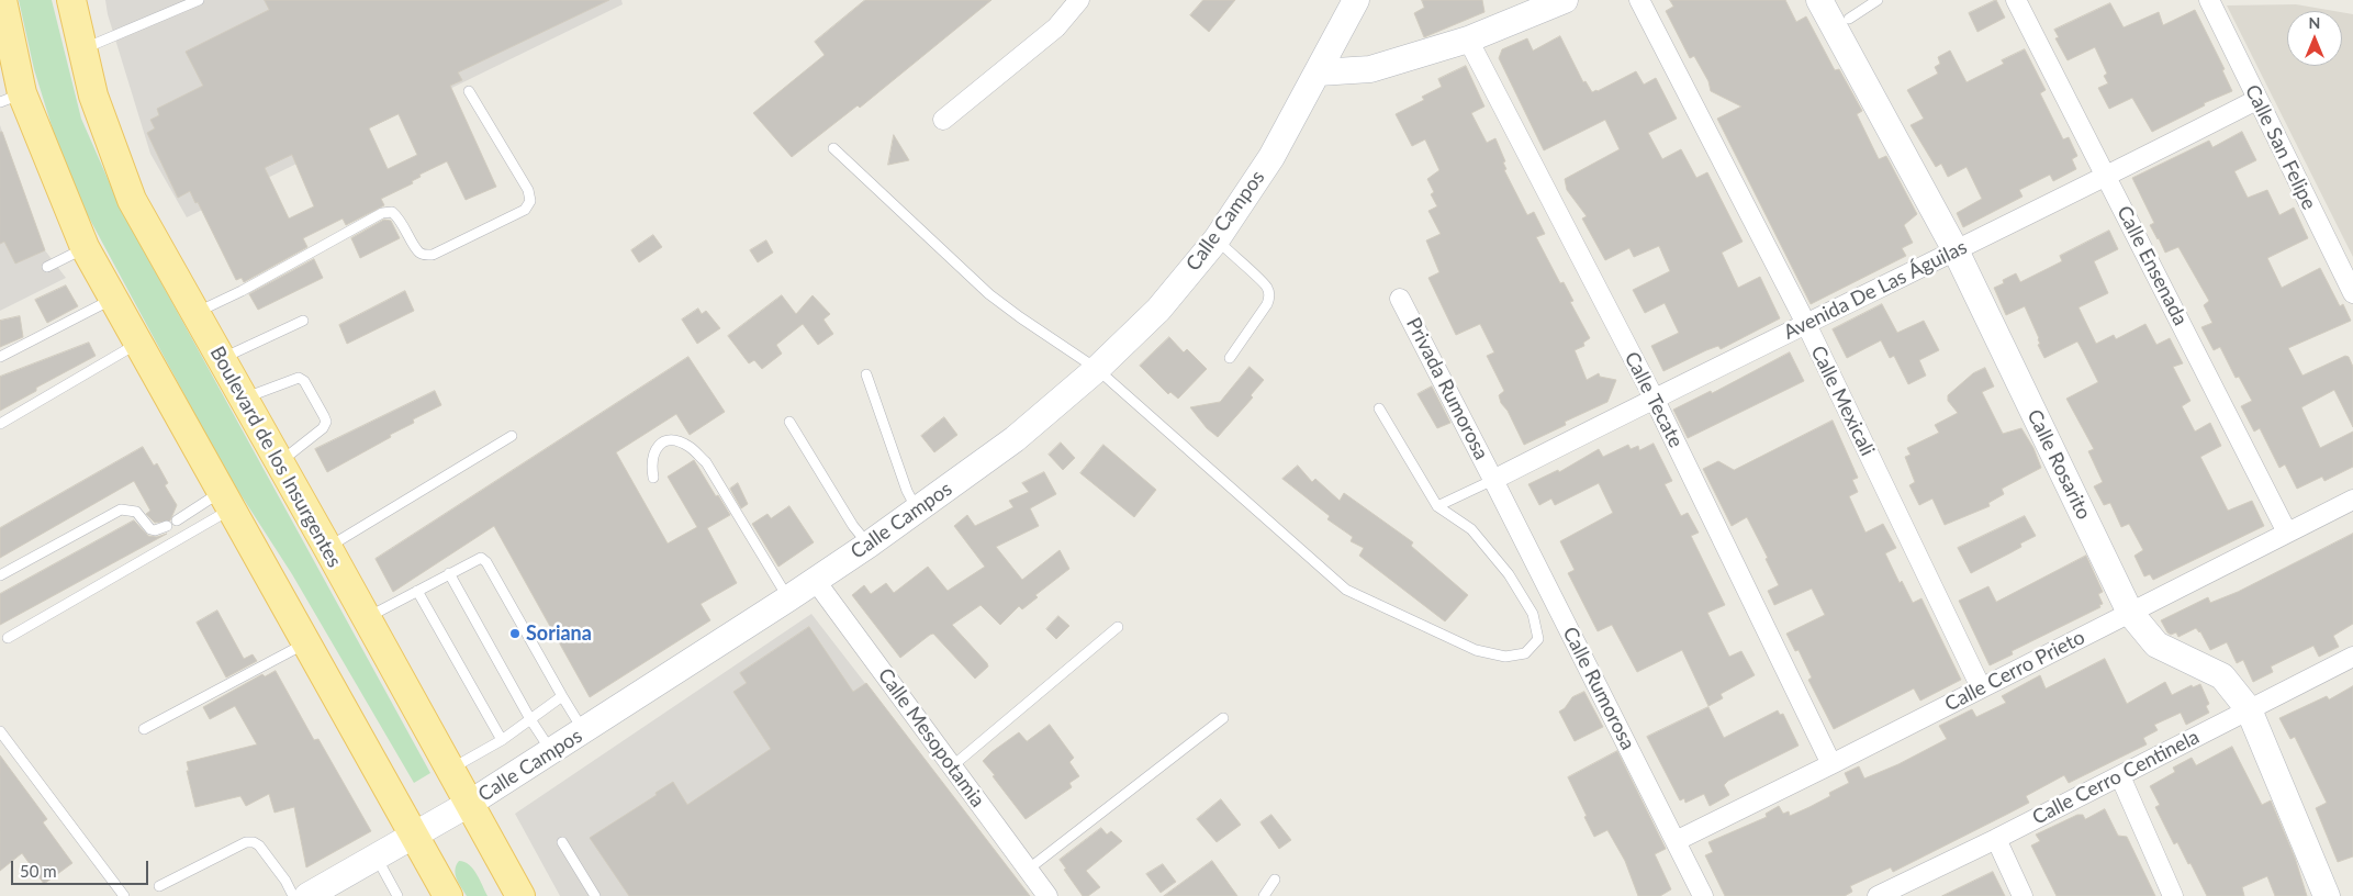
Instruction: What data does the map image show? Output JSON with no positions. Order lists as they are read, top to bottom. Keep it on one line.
{"streets":{"main road":["Boulevard de los Insurgentes"],"street":["Calle San Felipe","Calle Campos","Calle Ensenada","Avenida De Las Águilas","Privada Rumorosa","Calle Tecate","Calle Mexicali","Calle Rosarito","Calle Cerro Prieto","Calle Rumorosa","Calle Mesopotamia","Calle Cerro Centinela"]},"crossings":[["Calle San Felipe","Avenida De Las Águilas"],["Calle Campos","Boulevard de los Insurgentes"],["Calle Campos","Calle Mesopotamia"],["Calle Ensenada","Avenida De Las Águilas"],["Calle Ensenada","Calle Cerro Prieto"],["Avenida De Las Águilas","Privada Rumorosa"],["Avenida De Las Águilas","Calle Tecate"],["Avenida De Las Águilas","Calle Mexicali"],["Avenida De Las Águilas","Calle Rosarito"],["Avenida De Las Águilas","Calle Rumorosa"],["Privada Rumorosa","Calle Rumorosa"],["Calle Tecate","Calle Cerro Prieto"],["Calle Mexicali","Calle Cerro Prieto"],["Calle Rosarito","Calle Cerro Prieto"],["Calle Rosarito","Calle Cerro Centinela"],["Calle Cerro Prieto","Calle Rumorosa"]],"places":["Soriana"],"scale_bar":"50 m","north":"top"}
